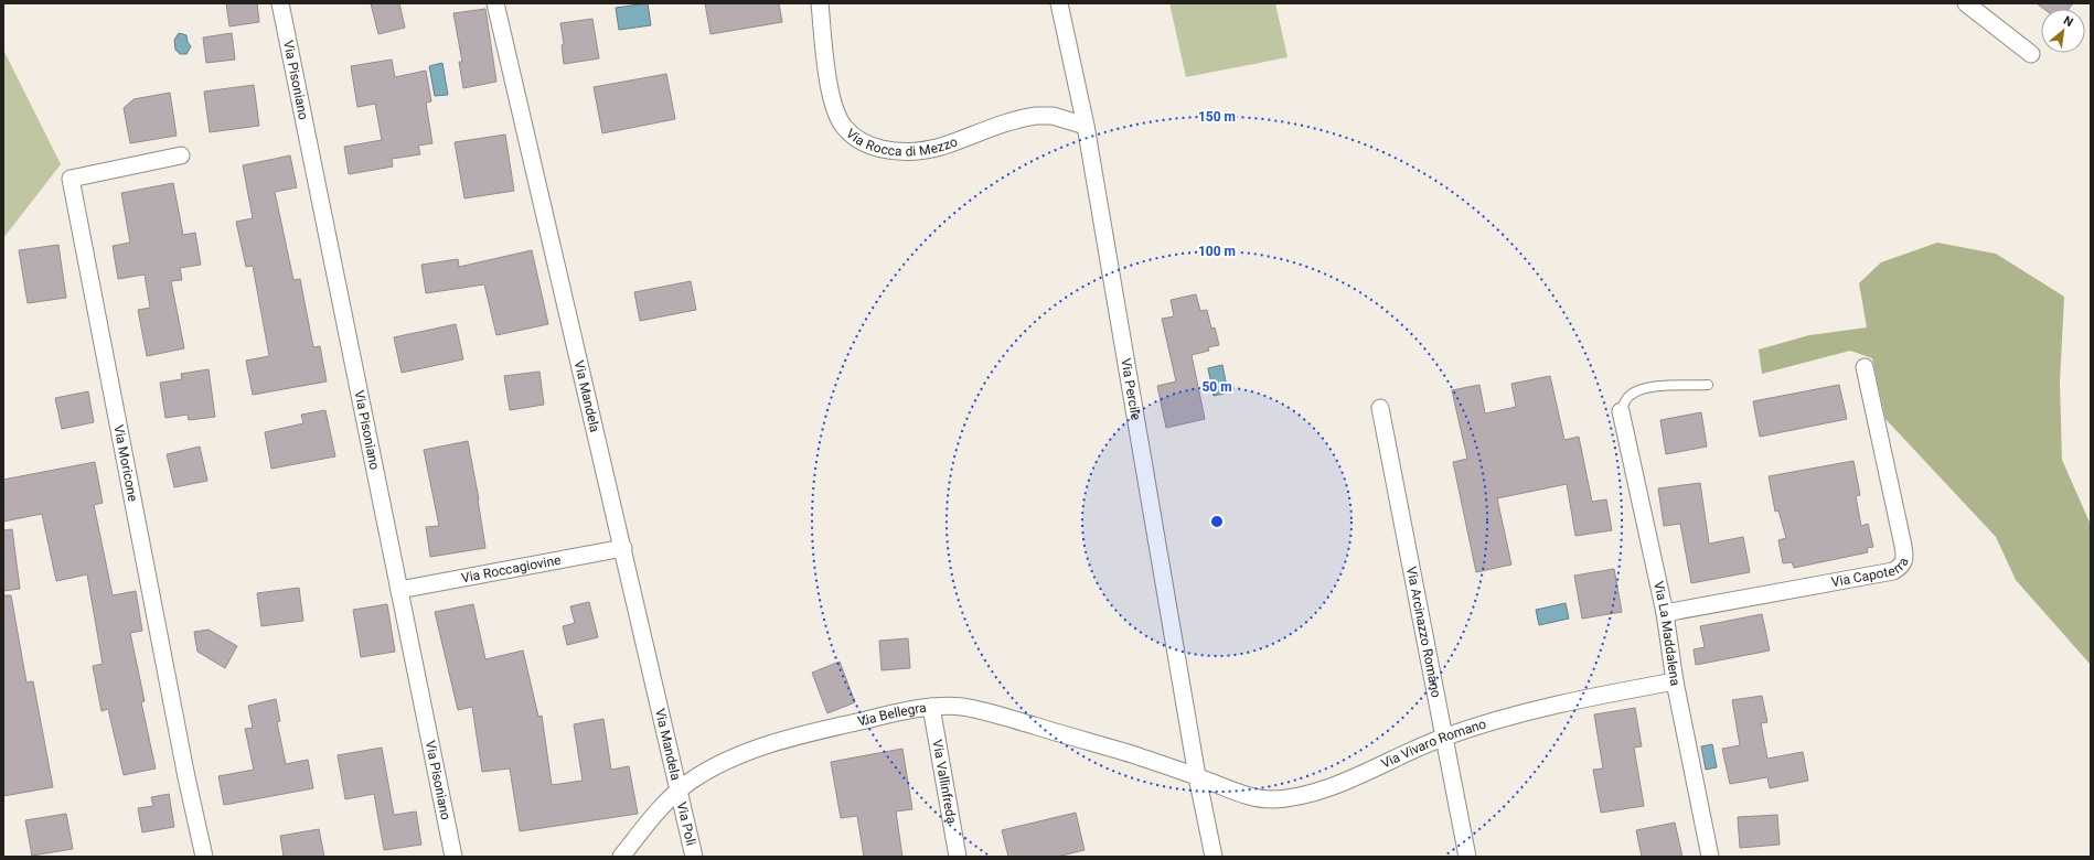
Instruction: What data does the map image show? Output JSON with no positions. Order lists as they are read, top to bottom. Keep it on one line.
{"streets":{"street":["Via Pisoniano","Via Rocca di Mezzo","Via Percile","Via Mandela","Via Moricone","Via Capoterra","Via Roccagiovine","Via Arcinazzo Romano","Via La Maddalena","Via Bellegra","Via Vivaro Romano","Via Vallinfreda","Via Poli"]},"crossings":[["Via Pisoniano","Via Roccagiovine"],["Via Rocca di Mezzo","Via Percile"],["Via Percile","Via Bellegra"],["Via Percile","Via Vivaro Romano"],["Via Mandela","Via Roccagiovine"],["Via Mandela","Via Bellegra"],["Via Mandela","Via Poli"],["Via Capoterra","Via La Maddalena"],["Via Arcinazzo Romano","Via Vivaro Romano"],["Via La Maddalena","Via Vivaro Romano"],["Via Bellegra","Via Vivaro Romano"],["Via Bellegra","Via Vallinfreda"],["Via Bellegra","Via Poli"]],"north":"top right","rings":["150 m","100 m","50 m"]}
